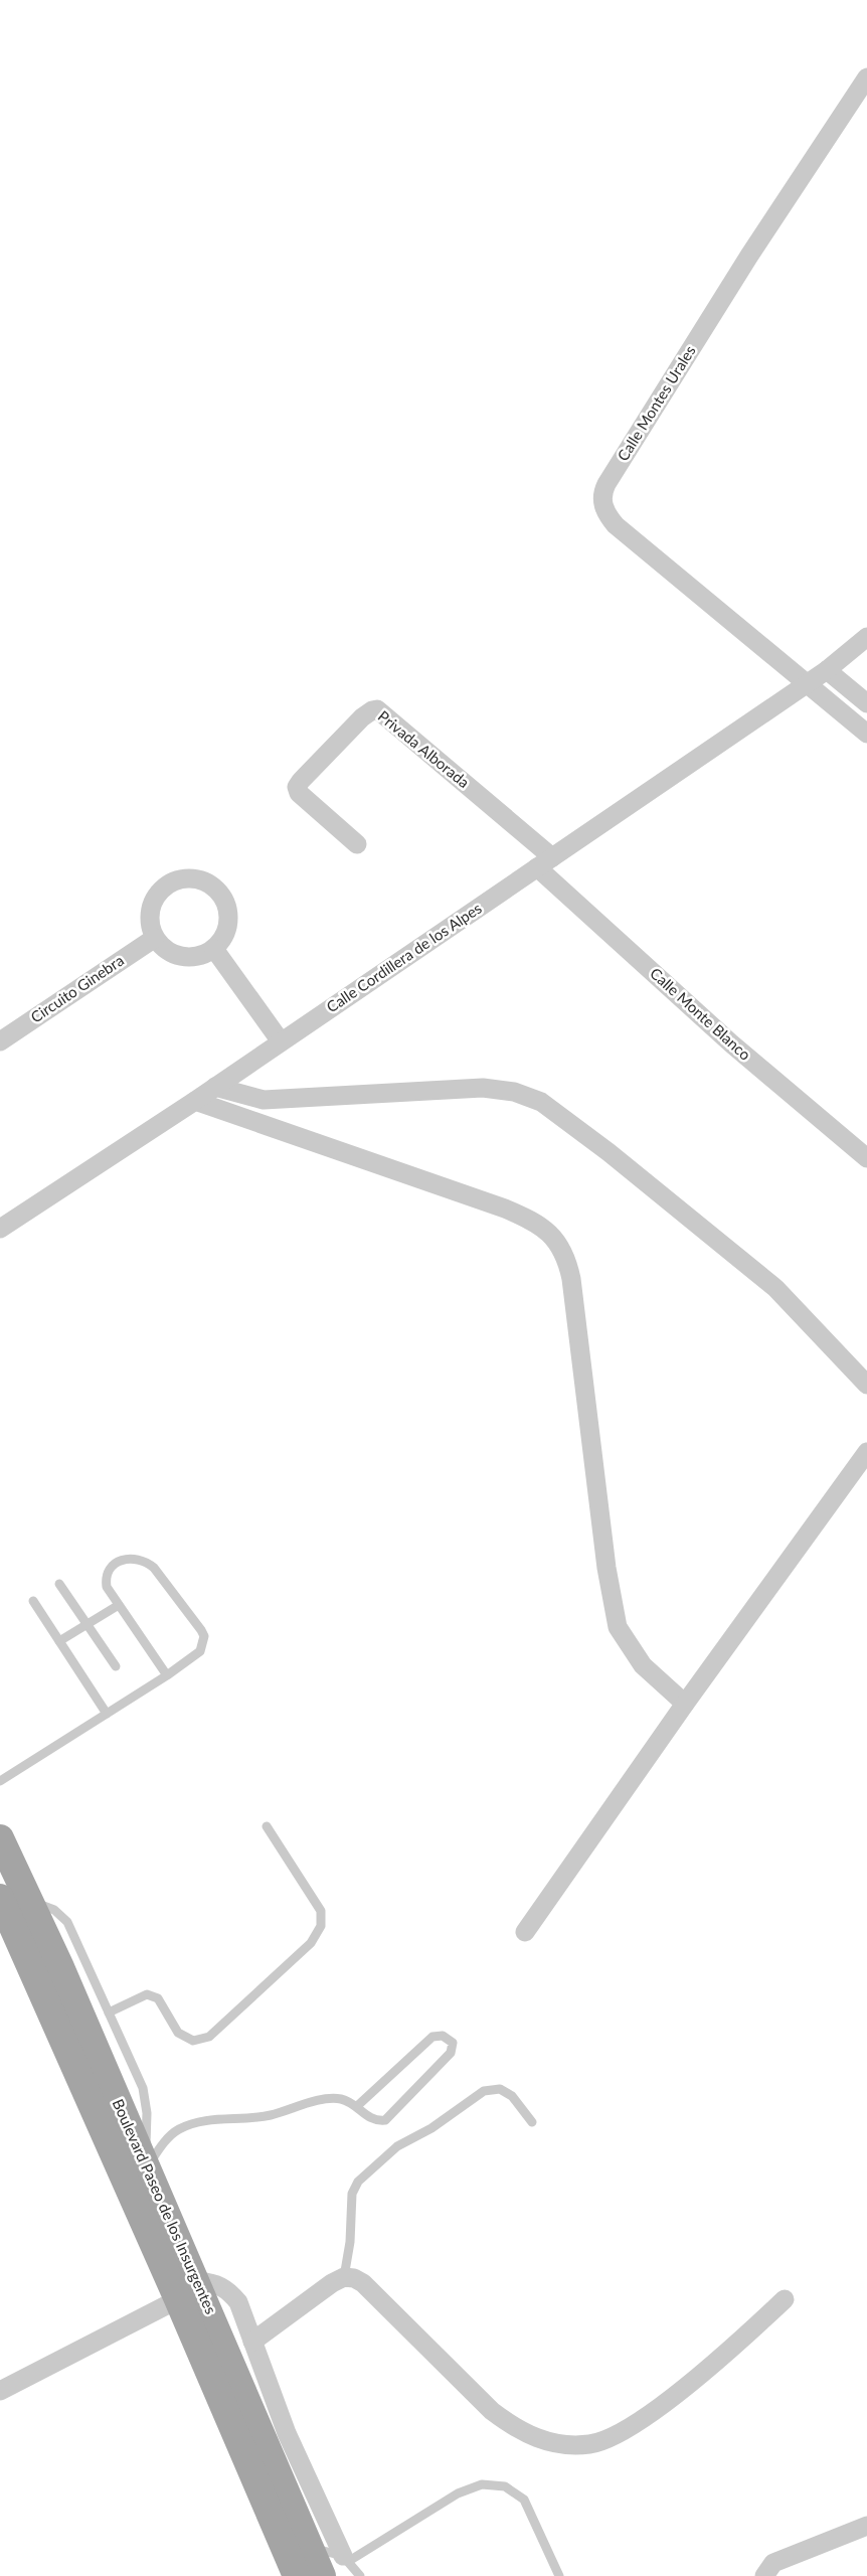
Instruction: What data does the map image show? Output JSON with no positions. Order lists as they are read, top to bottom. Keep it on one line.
{"streets":{"main road":["Boulevard Paseo de los Insurgentes"],"street":["Calle Montes Urales","Privada Alborada","Calle Cordillera de los Alpes","Circuito Ginebra","Calle Monte Blanco"]},"crossings":[["Calle Montes Urales","Calle Cordillera de los Alpes"],["Privada Alborada","Calle Cordillera de los Alpes"],["Privada Alborada","Calle Monte Blanco"],["Calle Cordillera de los Alpes","Calle Monte Blanco"]]}
